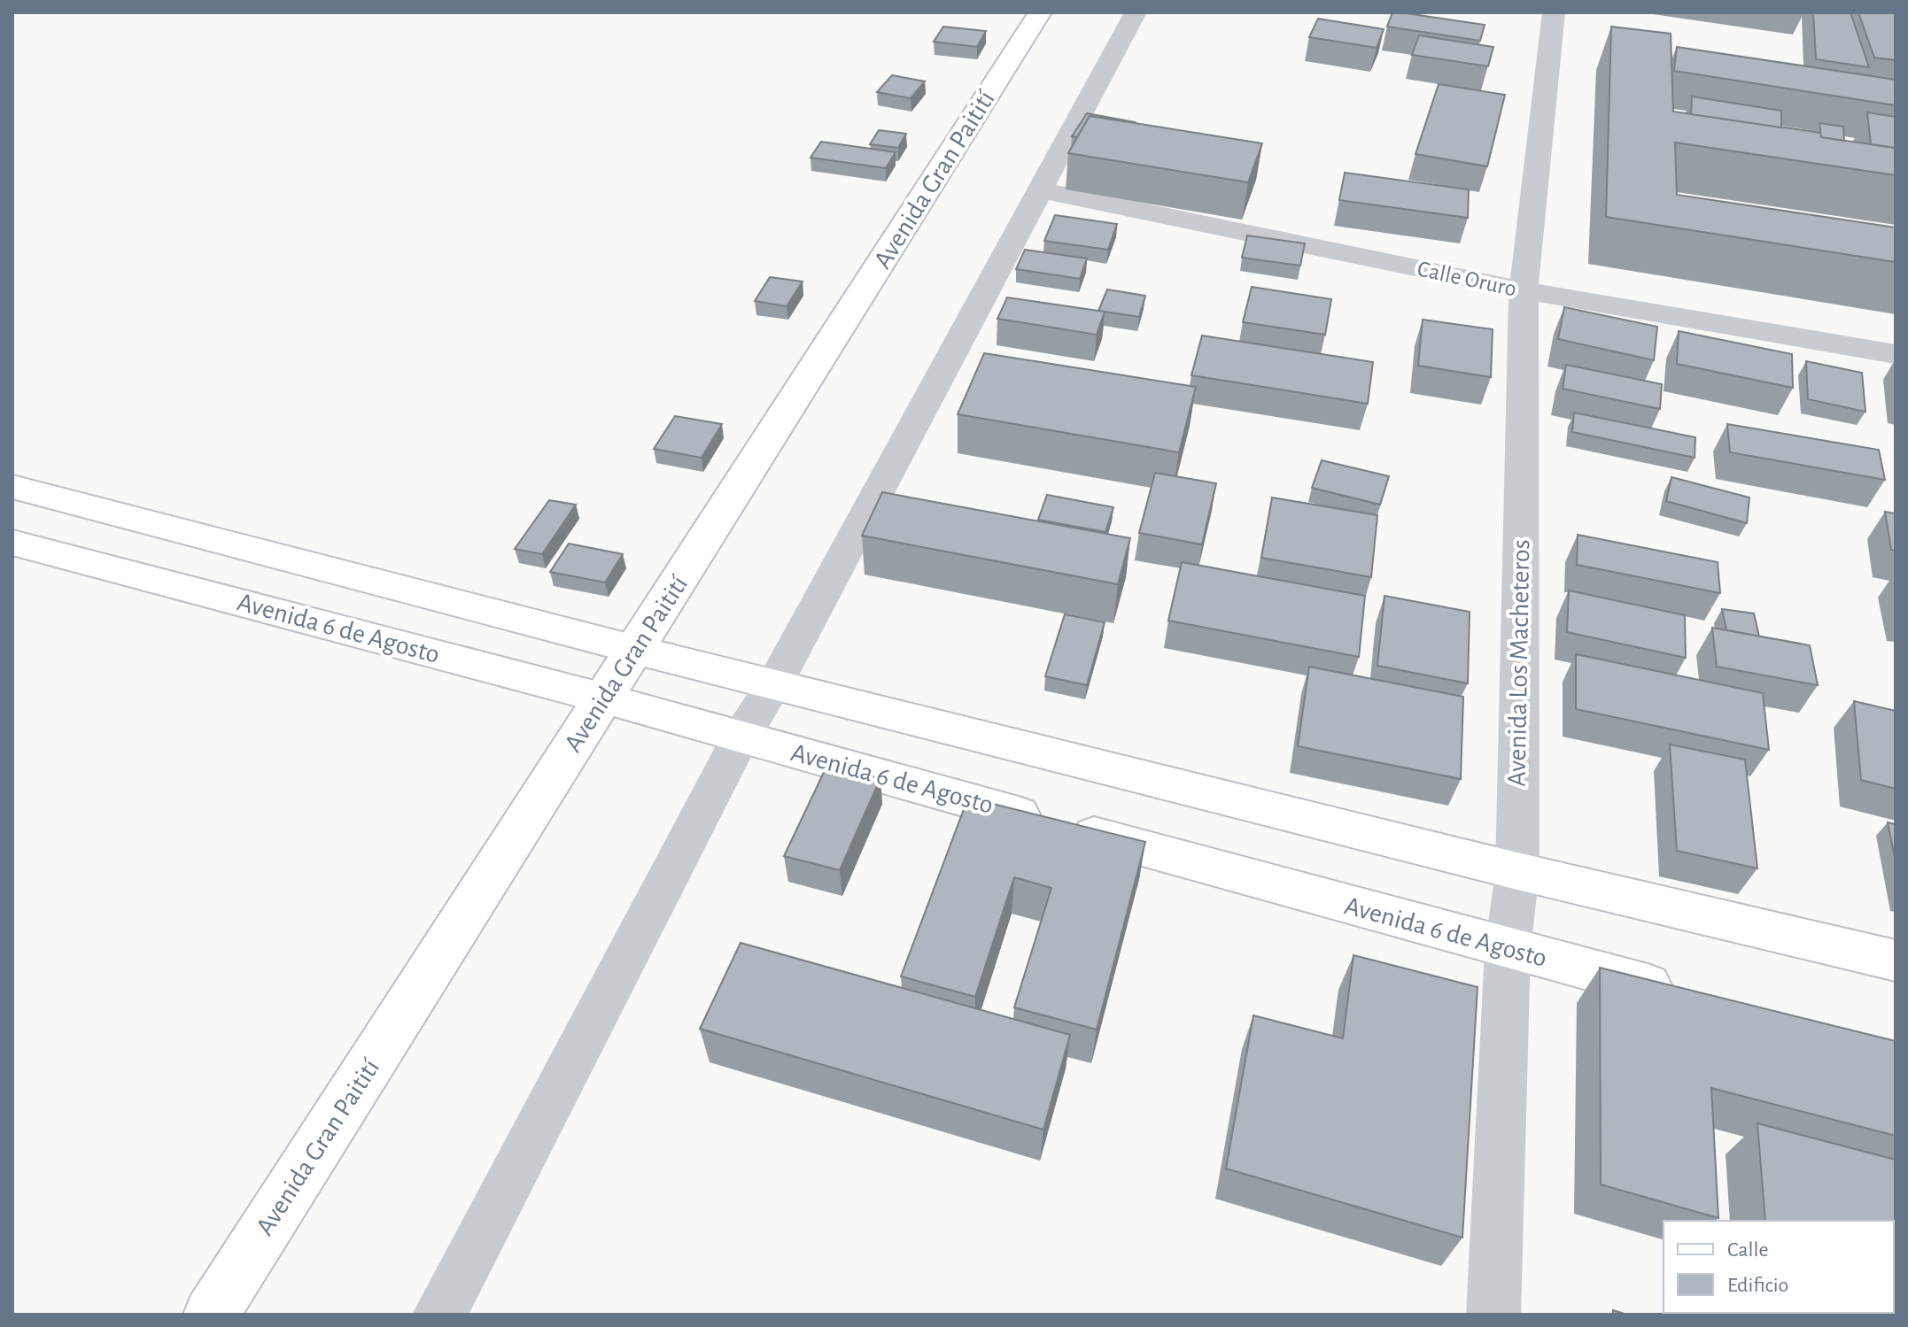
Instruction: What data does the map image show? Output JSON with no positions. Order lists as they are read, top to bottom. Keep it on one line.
{"streets":{"main road":["Avenida Gran Paitití","Avenida 6 de Agosto"],"street":["Calle Oruro","Avenida Los Macheteros"]},"crossings":[["Avenida Gran Paitití","Avenida 6 de Agosto"],["Calle Oruro","Avenida Los Macheteros"],["Avenida 6 de Agosto","Avenida Los Macheteros"]],"legend":["Calle","Edificio"]}
